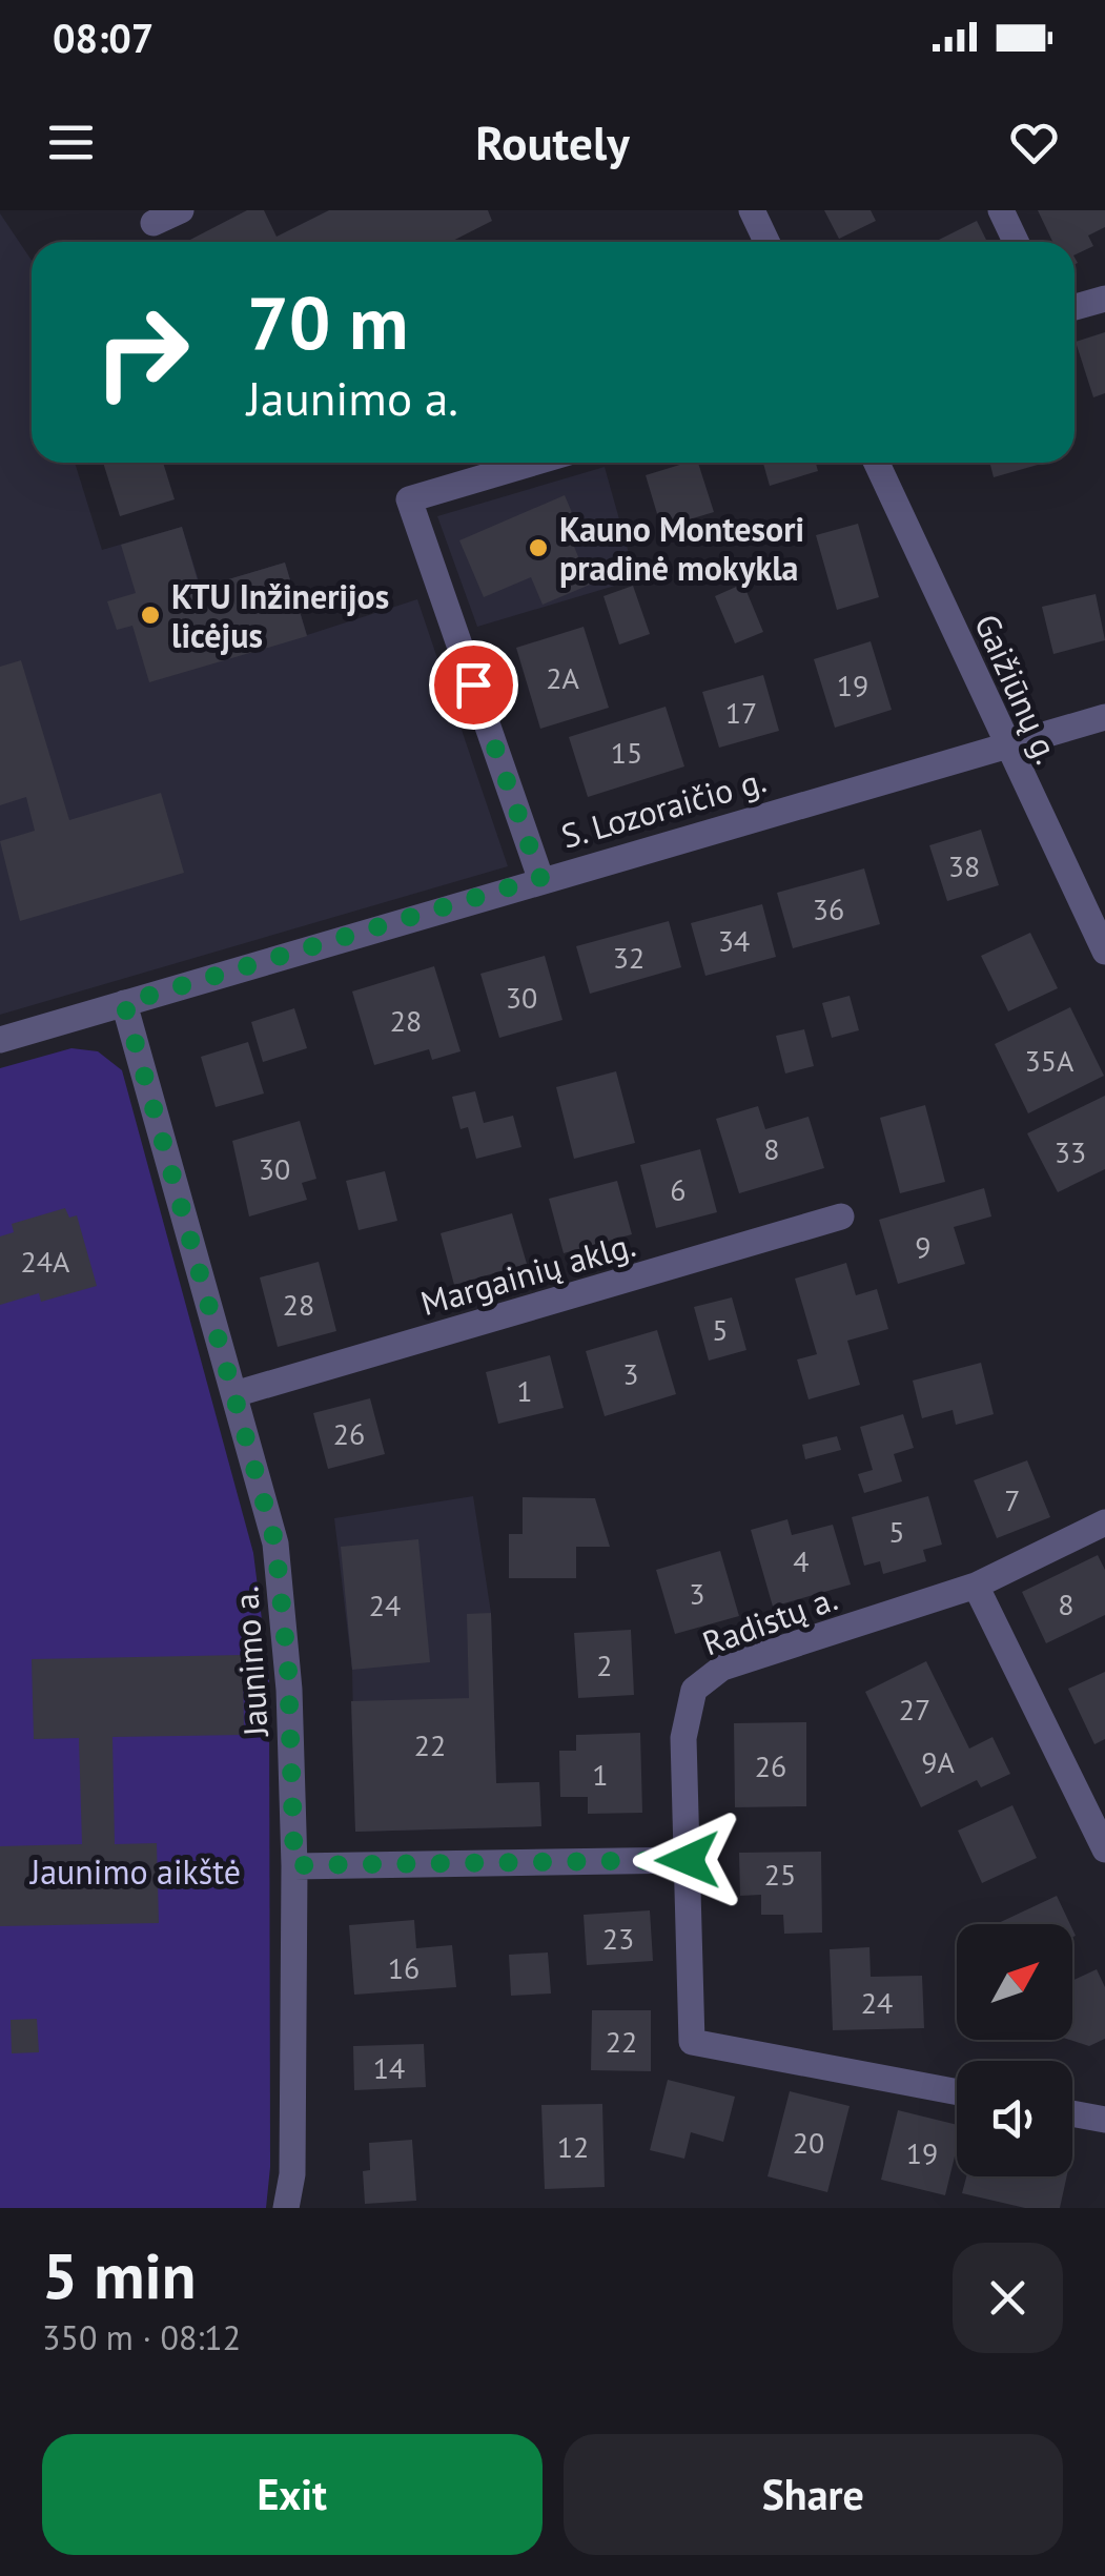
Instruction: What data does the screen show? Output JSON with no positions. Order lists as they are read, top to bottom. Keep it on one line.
{"streets":{"street":["Gaižiūnų g.","S. Lozoraičio g.","Margainių aklg.","Radistų a.","Jaunimo a."]},"crossings":[["Gaižiūnų g.","S. Lozoraičio g."],["S. Lozoraičio g.","Jaunimo a."],["Margainių aklg.","Jaunimo a."]],"parks":["Jaunimo aikštė"],"places":["Kauno Montesori pradinė mokykla","KTU Inžinerijos licėjus"],"house_numbers":["2A","19","17","15","38","36","34","32","30","28","35A","8","33","30","6","9","24A","28","5","3","1","26","7","5","4","3","8","24","2","27","22","9A","26","1","25","23","16","24","22","14","20","12","19"],"north":"top right","page":{"status":"08:07","header":"Routely","turn":["70 m","Jaunimo a."],"heading":["5 min","350 m · 08:12"],"buttons":["Exit","Share"]}}
